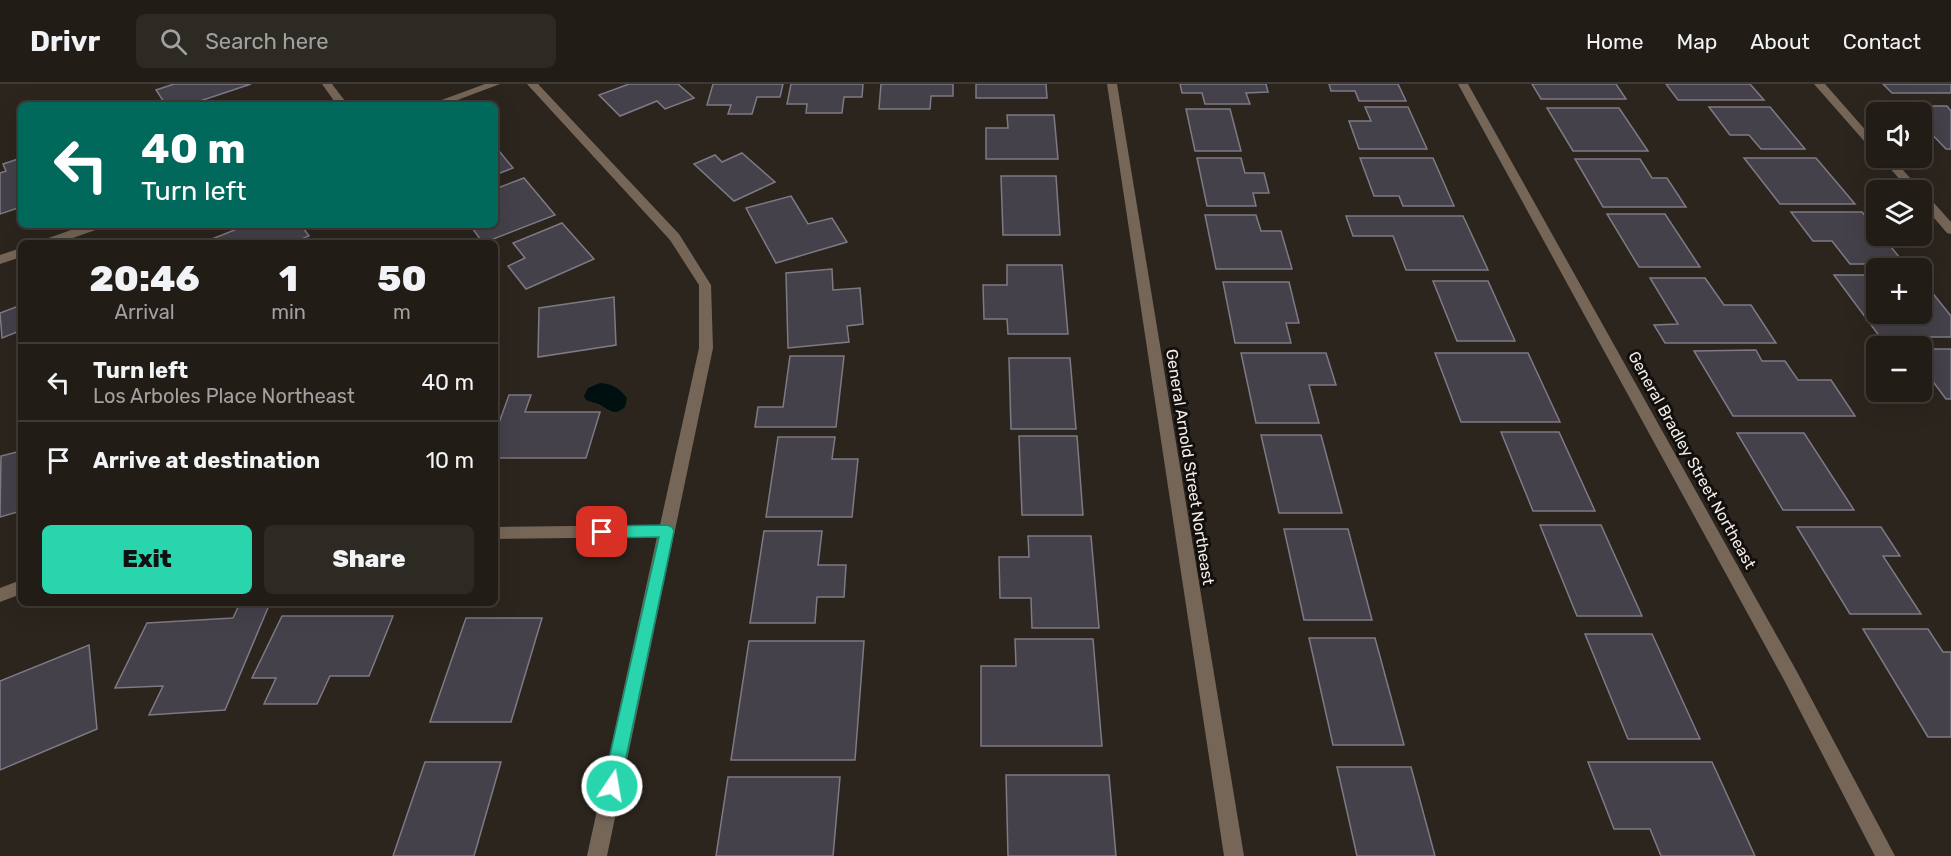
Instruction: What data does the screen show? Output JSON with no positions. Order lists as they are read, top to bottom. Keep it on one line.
{"streets":{"street":["General Bradley Street Northeast","General Arnold Street Northeast"]},"page":{"header":"Drivr","search":"Search here","nav":["Home","Map","About","Contact"],"map_buttons":["+","−"],"turn":["40 m","Turn left"],"eta":["20:46","Arrival","1","min","50","m"],"list":[{"name":"Turn left","note":"Los Arboles Place Northeast","value":"40 m"},{"name":"Arrive at destination","value":"10 m"}],"buttons":["Exit","Share"]}}
